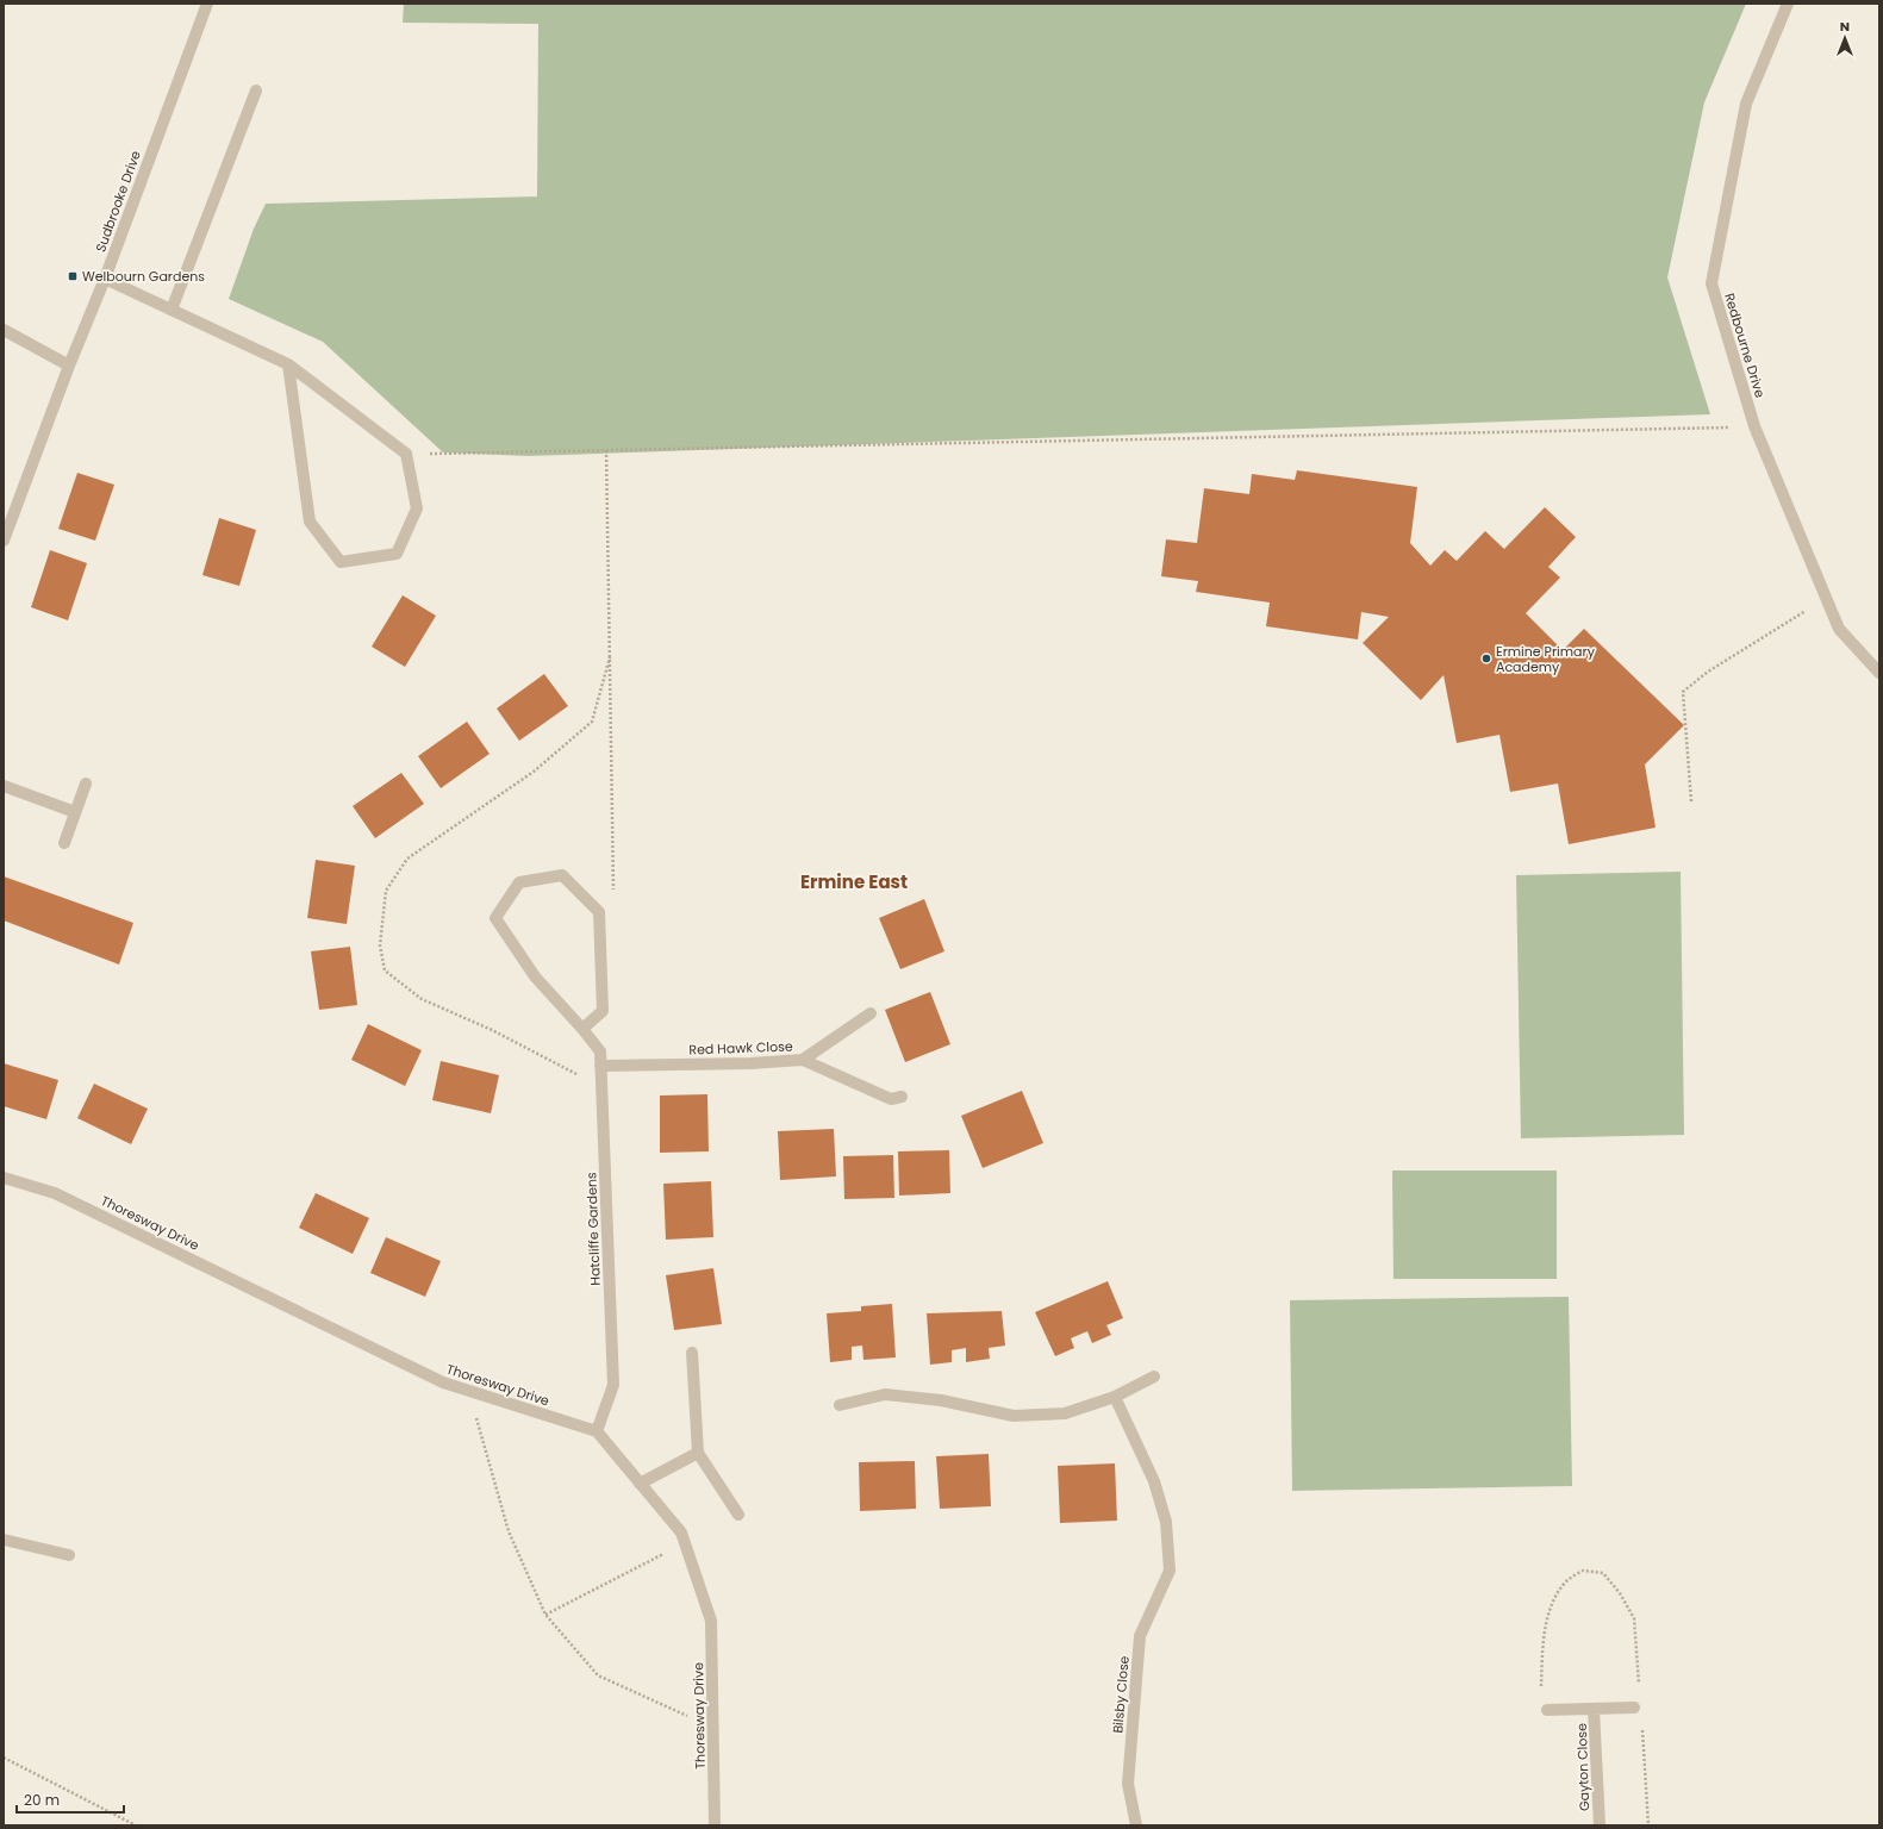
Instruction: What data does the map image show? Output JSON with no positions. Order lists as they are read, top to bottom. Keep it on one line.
{"streets":{"street":["Sudbrooke Drive","Redbourne Drive","Red Hawk Close","Thoresway Drive","Hatcliffe Gardens","Bilsby Close","Gayton Close"]},"crossings":[["Red Hawk Close","Hatcliffe Gardens"],["Thoresway Drive","Hatcliffe Gardens"]],"districts":["Ermine East"],"places":{"transit":["Welbourn Gardens"],"other":["Ermine Primary Academy"]},"scale_bar":"20 m","north":"top"}
